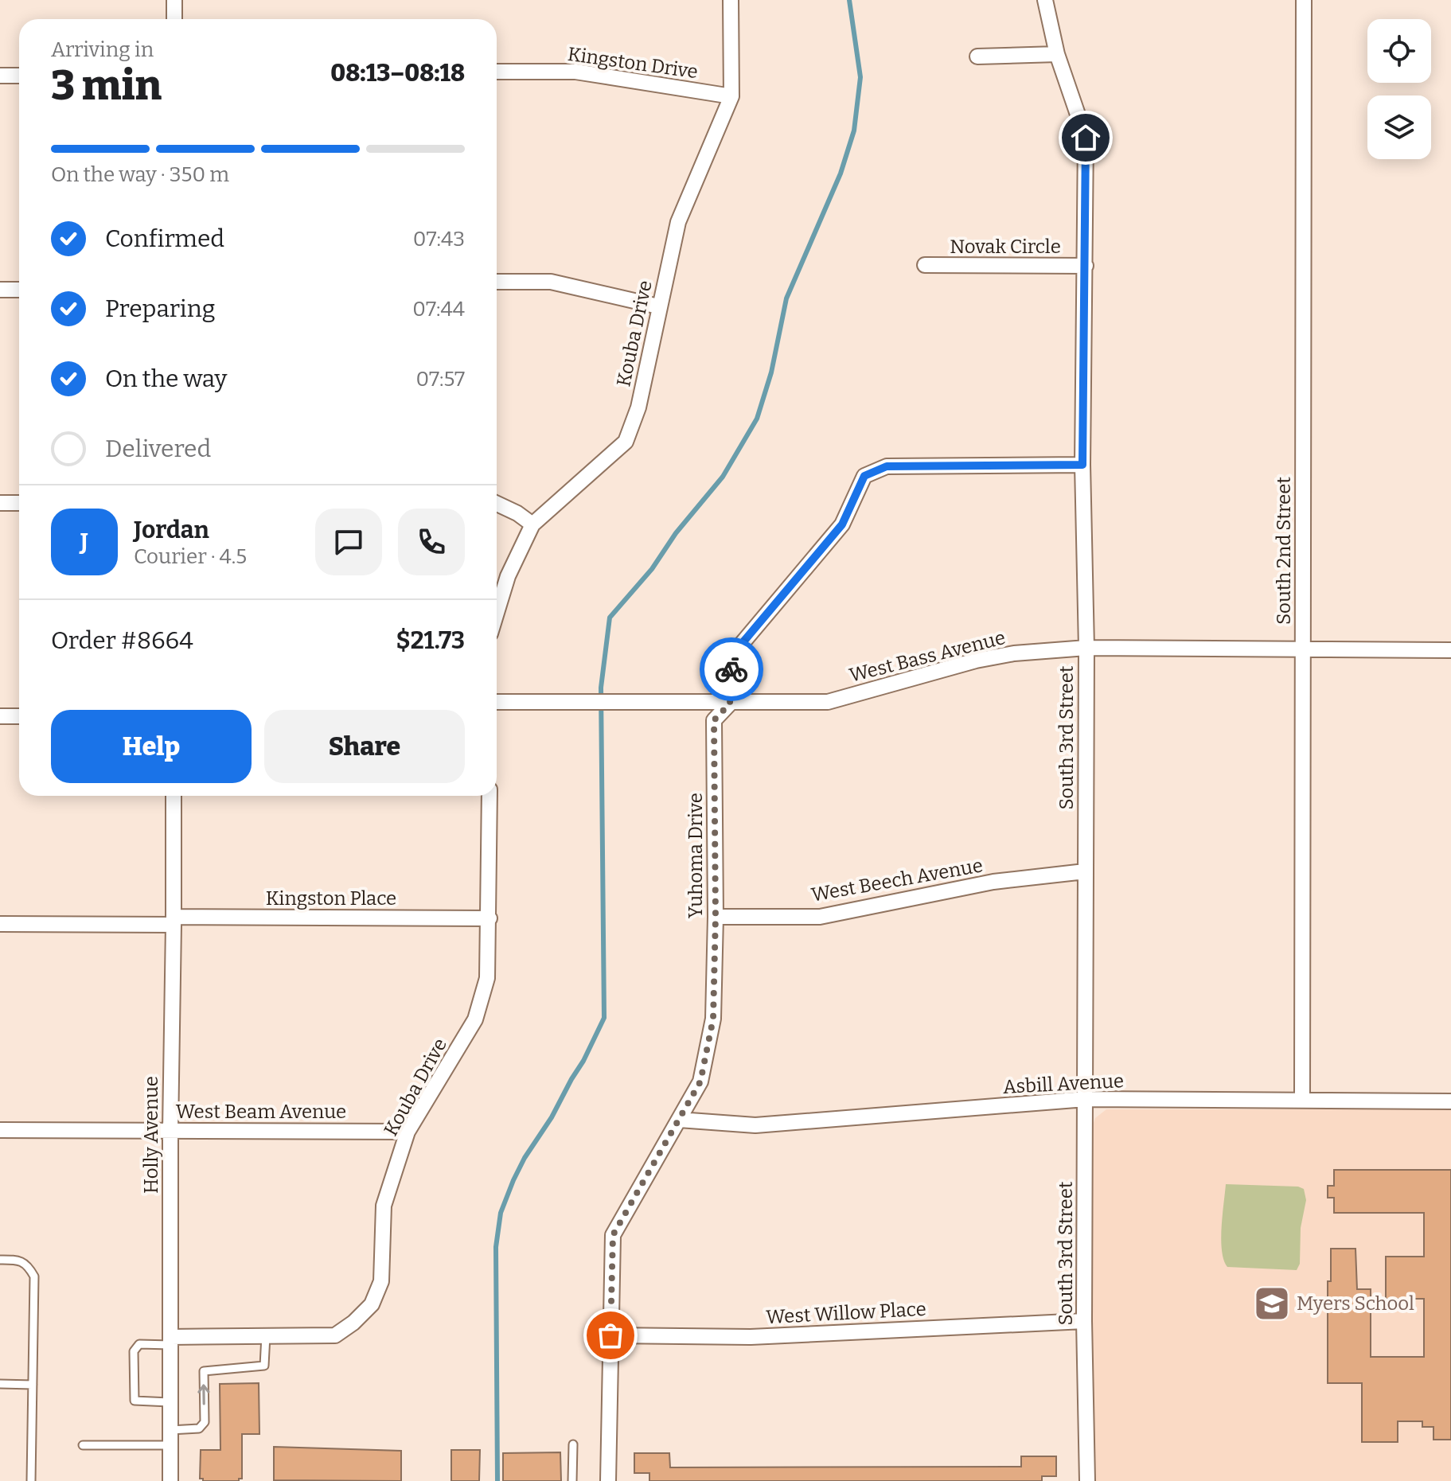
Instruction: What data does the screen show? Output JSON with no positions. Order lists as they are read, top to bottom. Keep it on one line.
{"streets":{"street":["Kingston Drive","Novak Circle","Kouba Drive","South 2nd Street","West Bass Avenue","South 3rd Street","Yuhoma Drive","West Beech Avenue","Kingston Place","Asbill Avenue","West Beam Avenue","Holly Avenue","West Willow Place"]},"crossings":[["Kingston Drive","Kouba Drive"],["Novak Circle","South 3rd Street"],["Kouba Drive","Kingston Place"],["Kouba Drive","West Beam Avenue"],["Kouba Drive","Holly Avenue"],["South 2nd Street","West Bass Avenue"],["South 2nd Street","Asbill Avenue"],["West Bass Avenue","South 3rd Street"],["West Bass Avenue","Yuhoma Drive"],["South 3rd Street","Yuhoma Drive"],["South 3rd Street","West Beech Avenue"],["South 3rd Street","Asbill Avenue"],["South 3rd Street","West Willow Place"],["Yuhoma Drive","West Beech Avenue"],["Yuhoma Drive","Asbill Avenue"],["Yuhoma Drive","West Willow Place"],["Kingston Place","Holly Avenue"],["West Beam Avenue","Holly Avenue"]],"places":{"school or university":["Myers School"]},"page":{"heading":["3 min","Arriving in","08:13–08:18"],"panel":["Jordan","Courier · 4.5","Order #8664","$21.73"],"bar":"On the way · 350 m","list":[["Confirmed","07:43"],["Preparing","07:44"],["On the way","07:57"],"Delivered"],"round":"J","buttons":["Help","Share"]}}
